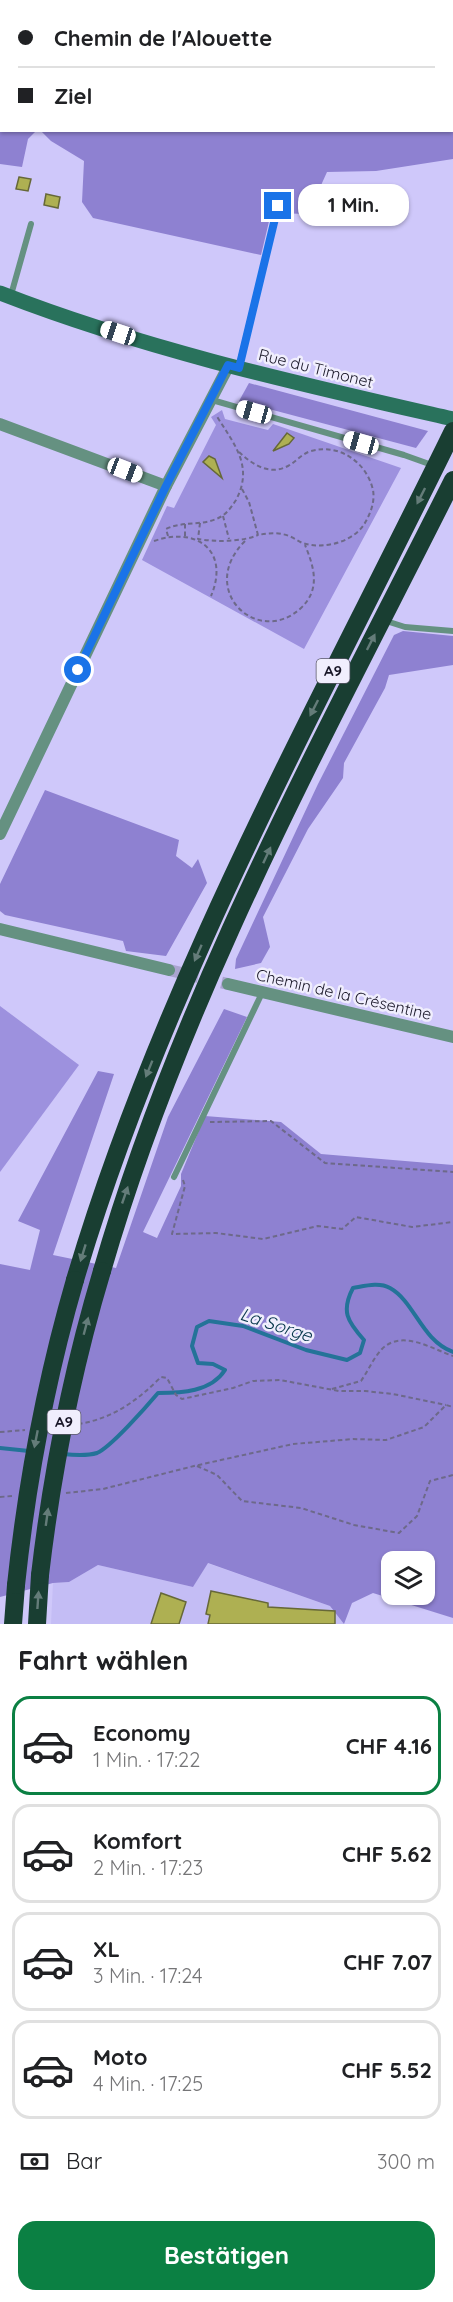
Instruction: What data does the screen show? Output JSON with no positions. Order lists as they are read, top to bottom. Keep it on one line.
{"streets":{"highway":["A9"],"main road":["Rue du Timonet"],"street":["Chemin de la Crésentine"]},"water":["La Sorge"],"page":{"banner":["Chemin de l'Alouette","Ziel"],"bubble":"1 Min.","heading":"Fahrt wählen","list":[{"name":"Economy","note":"1 Min. · 17:22","value":"CHF 4.16"},{"name":"Komfort","note":"2 Min. · 17:23","value":"CHF 5.62"},{"name":"XL","note":"3 Min. · 17:24","value":"CHF 7.07"},{"name":"Moto","note":"4 Min. · 17:25","value":"CHF 5.52"}],"pay":["Bar","300 m"],"buttons":"Bestätigen"}}
